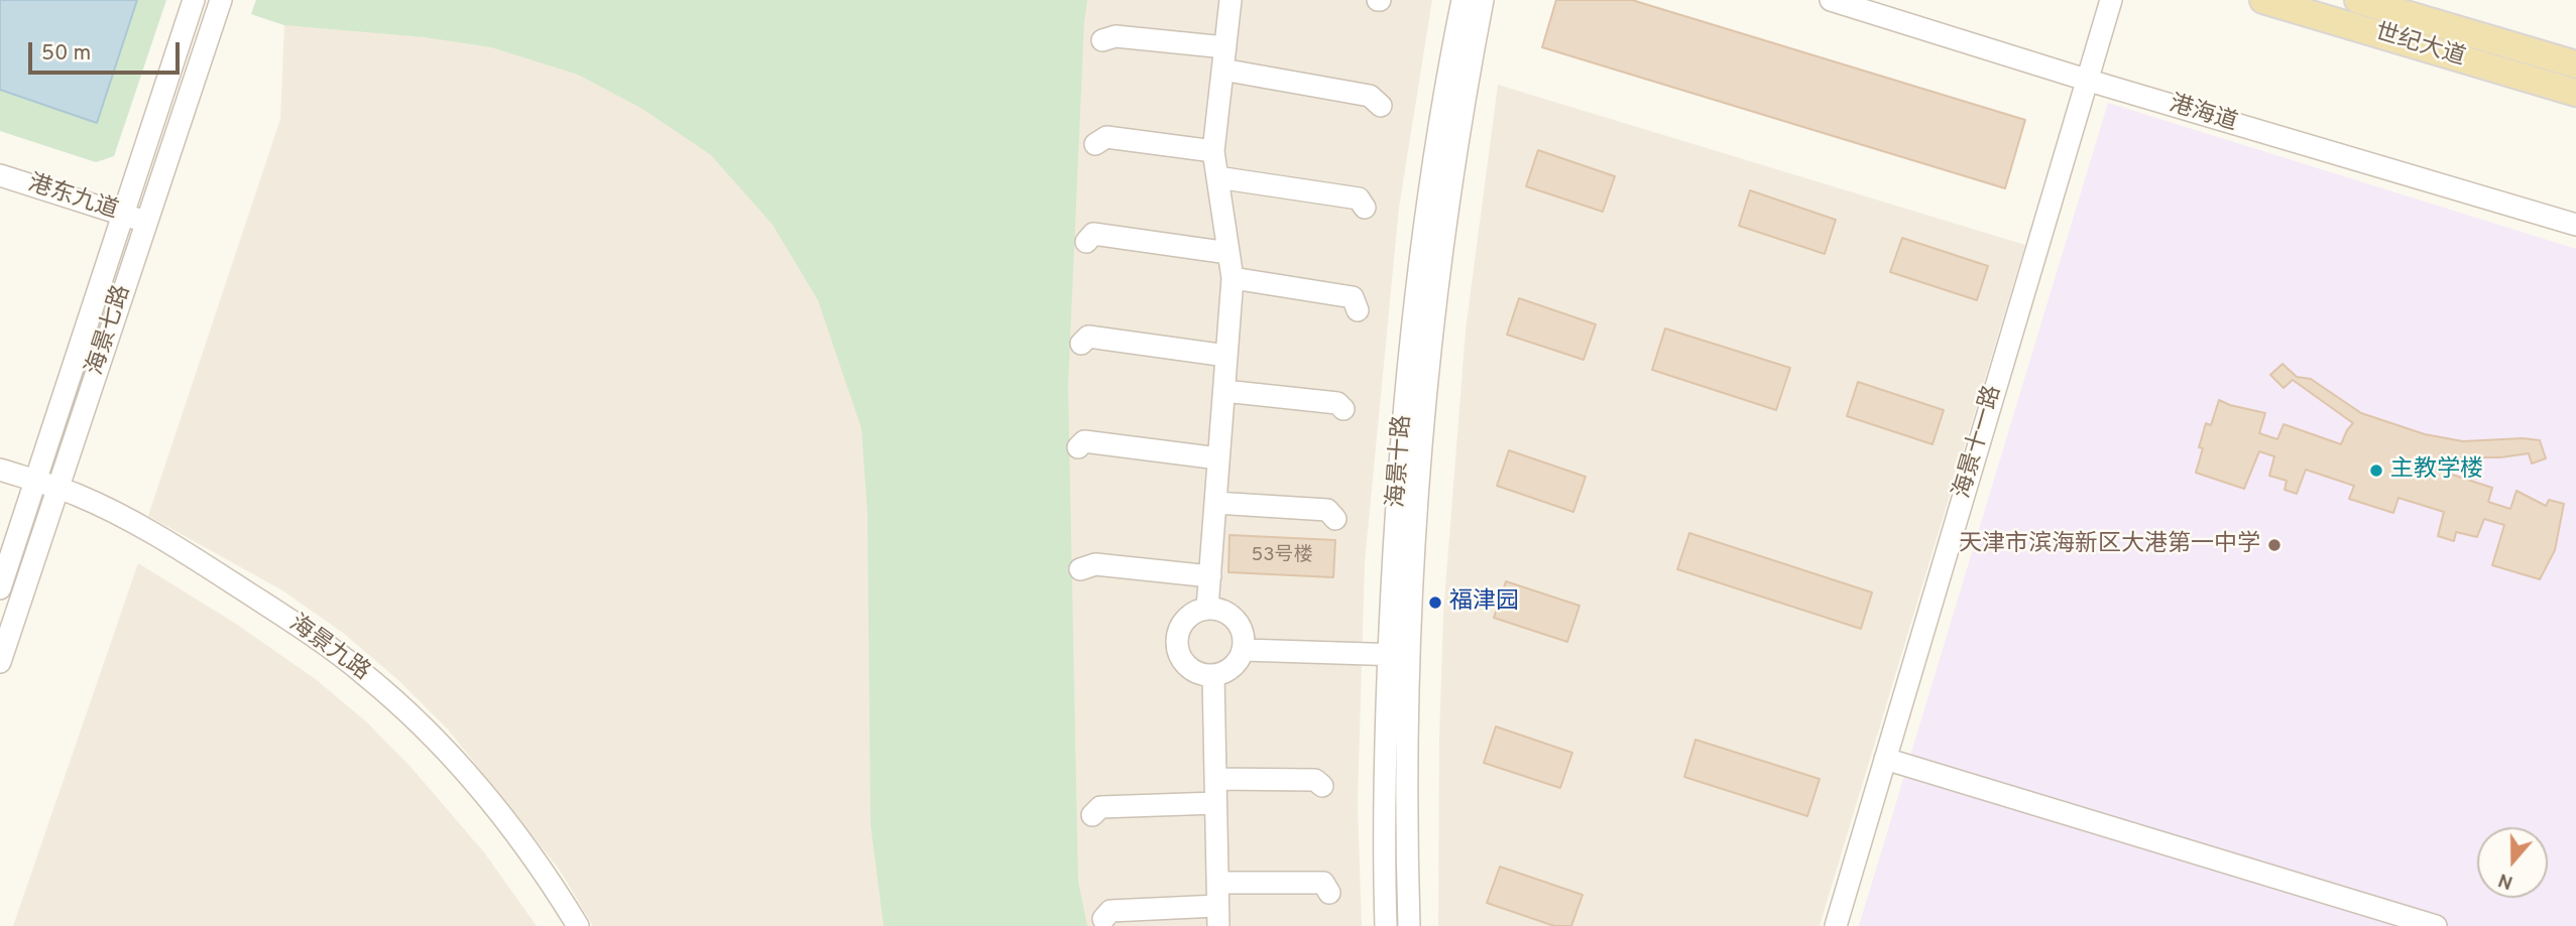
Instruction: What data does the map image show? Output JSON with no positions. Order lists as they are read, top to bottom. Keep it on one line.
{"streets":{"main road":["世纪大道"],"street":["港海道","港东九道","海景七路","海景十一路","海景十路","海景九路"]},"crossings":[["港海道","海景十一路"],["港东九道","海景七路"],["海景七路","海景九路"]],"places":["主教学楼","天津市滨海新区大港第一中学","福津园"],"house_numbers":["53号楼"],"scale_bar":"50 m","north":"bottom"}
